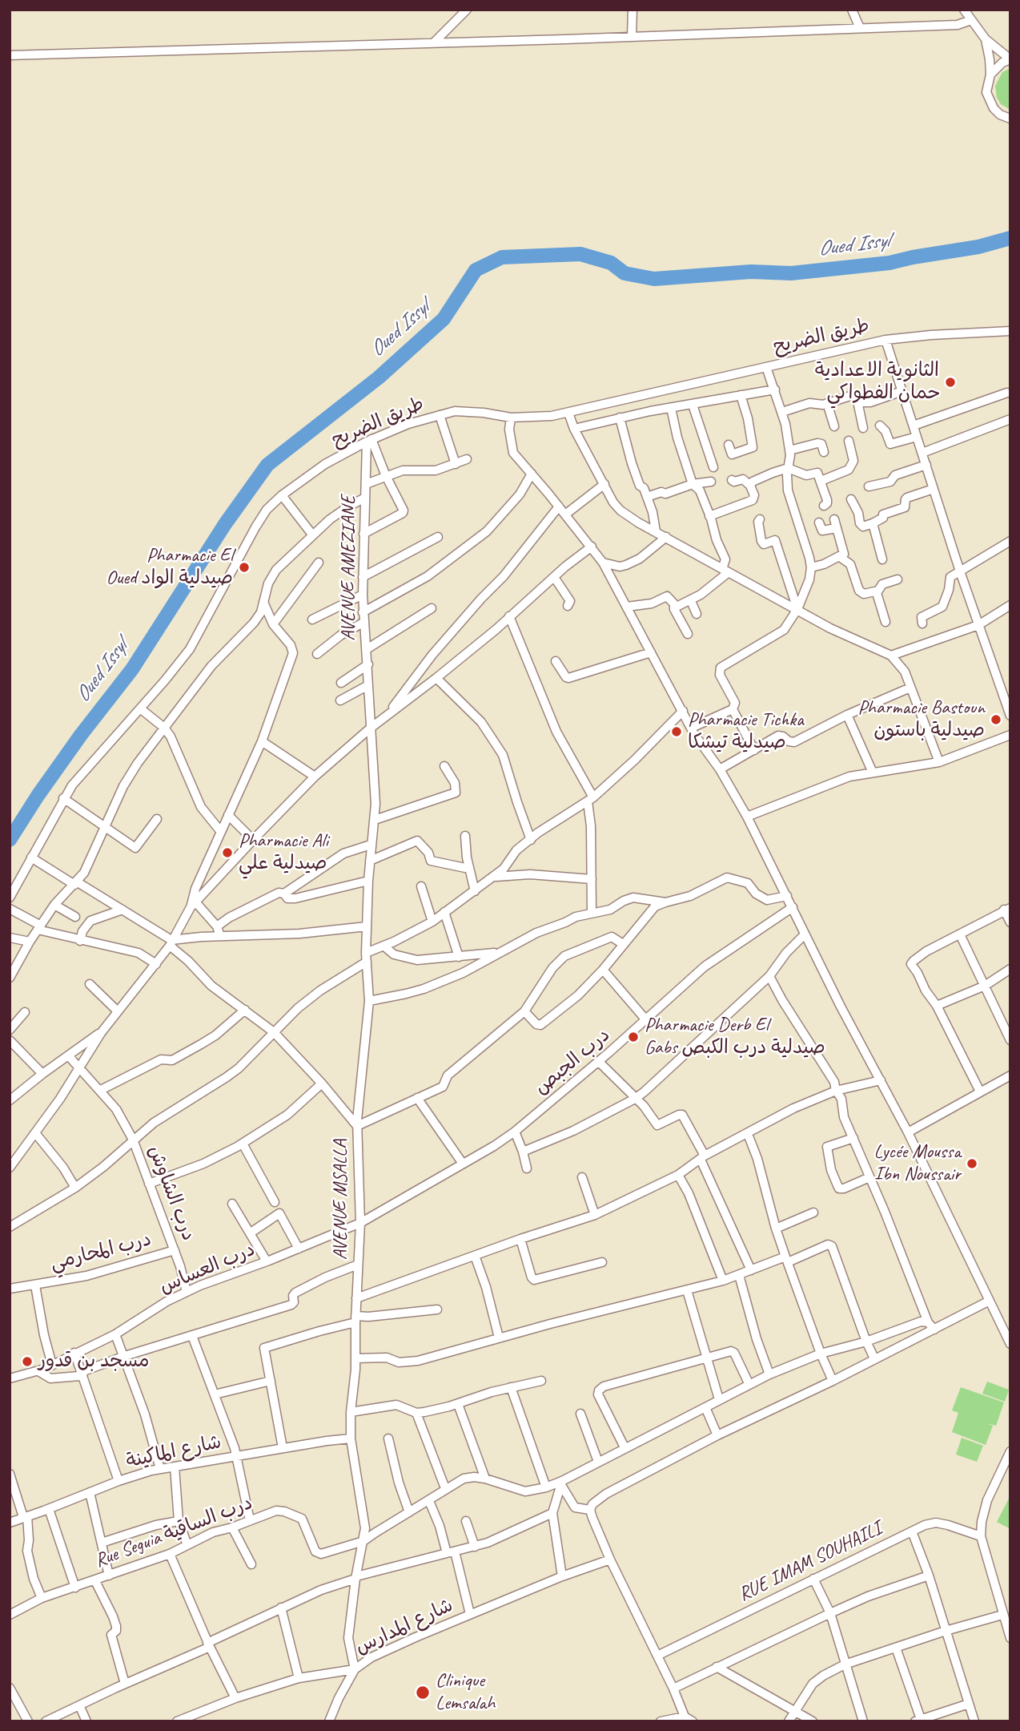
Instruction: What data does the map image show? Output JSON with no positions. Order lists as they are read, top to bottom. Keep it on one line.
{"streets":{"street":["طريق الضريح","AVENUE AMEZIANE","درب الجبص","درب الشاوش","AVENUE MSALLA","درب المحارمي","درب العساس","شارع الماكينة","Rue Seguia درب الساقية","RUE IMAM SOUHAILI","شارع المدارس"]},"crossings":[["طريق الضريح","AVENUE AMEZIANE"],["AVENUE AMEZIANE","AVENUE MSALLA"],["درب الجبص","AVENUE MSALLA"],["درب الجبص","درب العساس"],["درب الشاوش","درب المحارمي"],["درب الشاوش","درب العساس"],["AVENUE MSALLA","درب العساس"],["AVENUE MSALLA","شارع الماكينة"],["AVENUE MSALLA","Rue Seguia درب الساقية"],["AVENUE MSALLA","شارع المدارس"],["درب المحارمي","درب العساس"]],"water":["Oued Issyl"],"places":["الثانوية الاعدادية حمان الفطواكي","Pharmacie El Oued صيدلية الواد","Pharmacie Bastoun صيدلية باستون","Pharmacie Tichka صيدلية تيشكا","Pharmacie Ali صيدلية علي","Pharmacie Derb El Gabs صيدلية درب الكبص","Lycée Moussa Ibn Noussair","مسجد بن قدور","Clinique Lemsalah"]}
